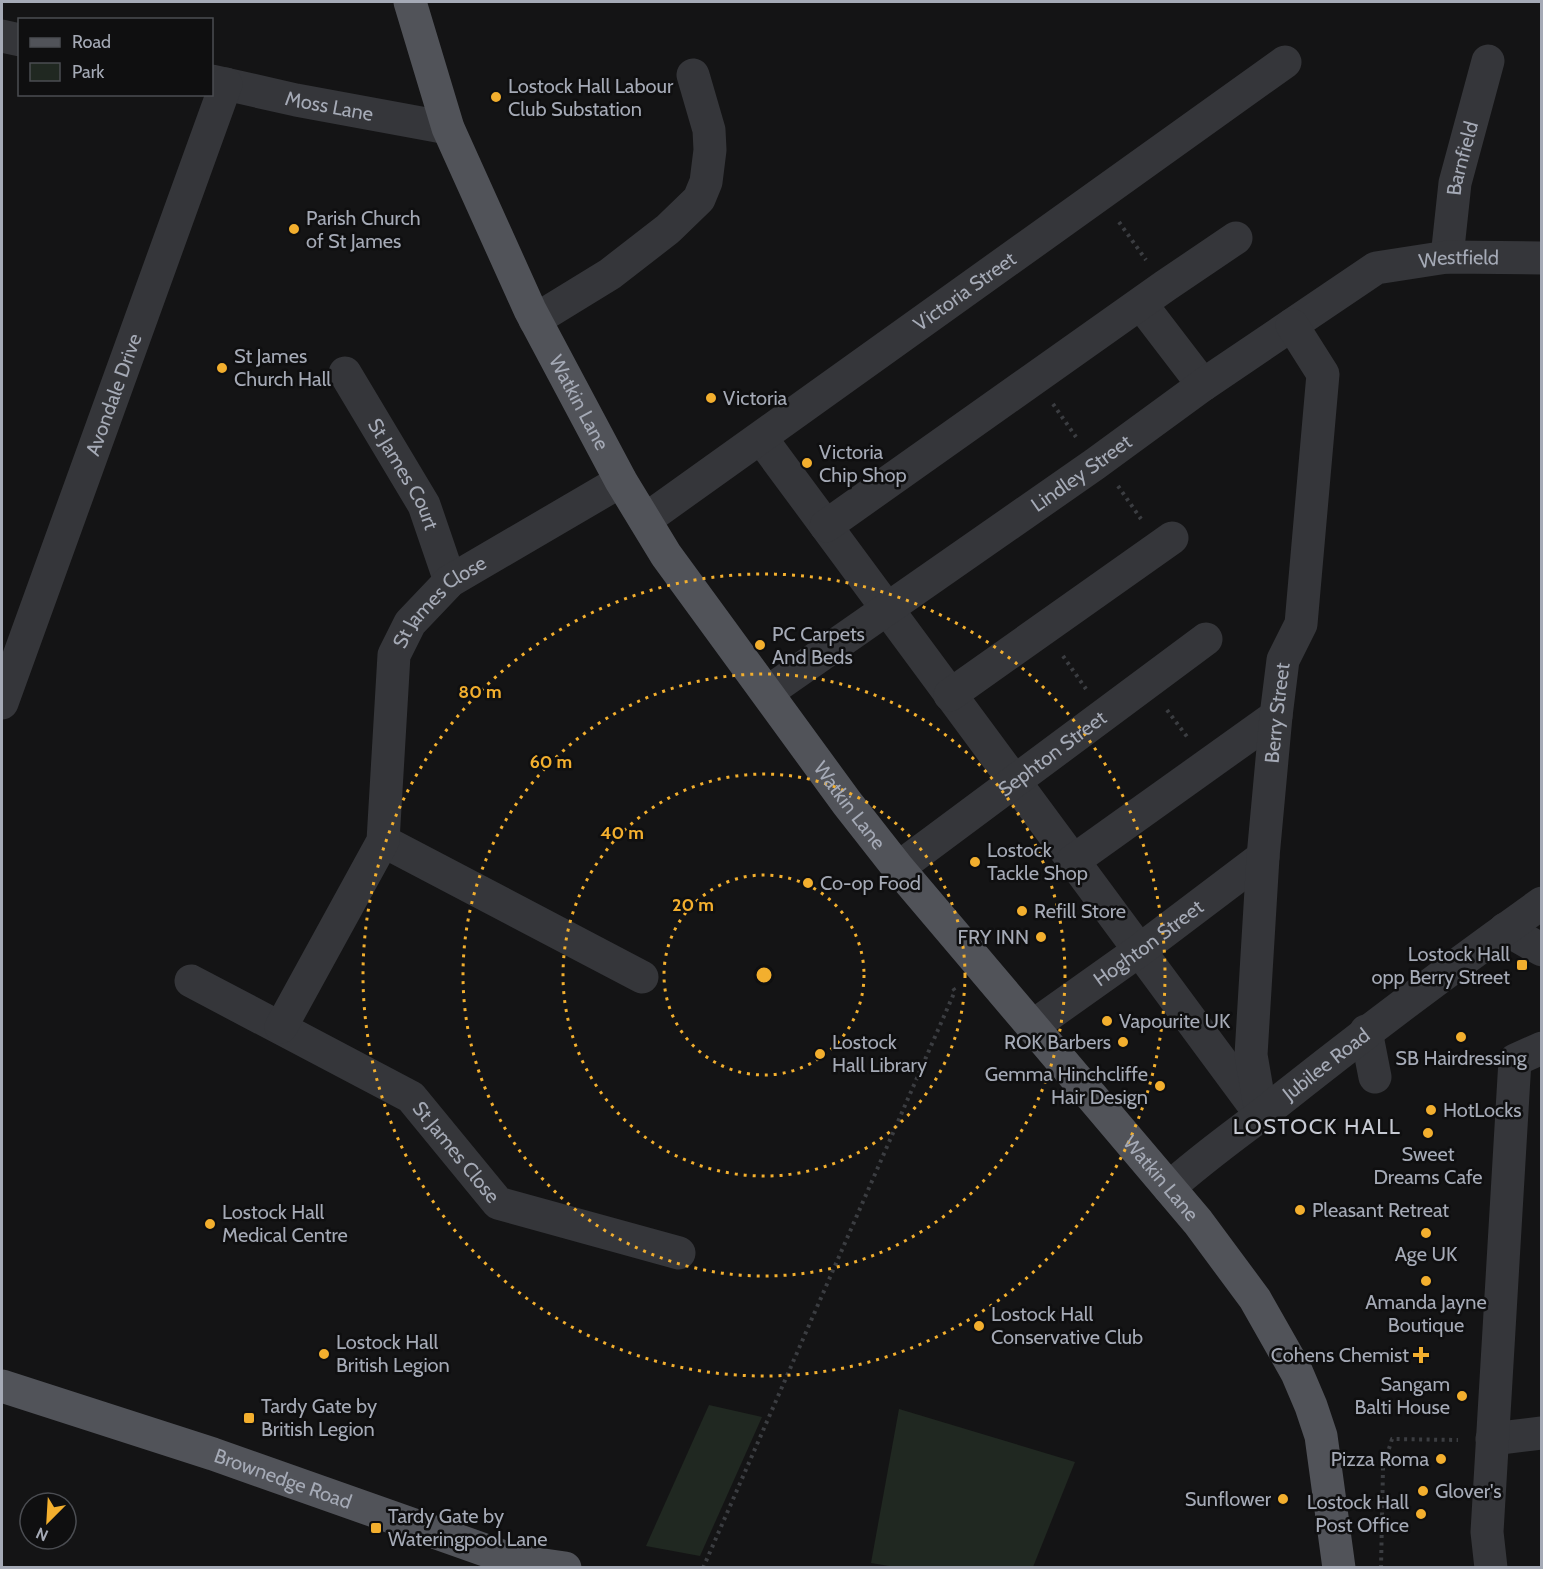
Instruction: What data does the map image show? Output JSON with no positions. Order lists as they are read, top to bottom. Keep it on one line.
{"streets":{"main road":["Watkin Lane","Brownedge Road"],"street":["Moss Lane","Barnfield","Westfield","Victoria Street","Avondale Drive","Lindley Street","St James Court","St James Close","Berry Street","Sephton Street","Hoghton Street","Jubilee Road"]},"crossings":[["Moss Lane","Avondale Drive"],["Moss Lane","Watkin Lane"],["Barnfield","Westfield"],["Westfield","Lindley Street"],["Victoria Street","Watkin Lane"],["Watkin Lane","Lindley Street"],["Watkin Lane","St James Close"],["Watkin Lane","Sephton Street"],["Watkin Lane","Hoghton Street"],["Watkin Lane","Jubilee Road"],["Lindley Street","Berry Street"],["St James Court","St James Close"],["Berry Street","Hoghton Street"],["Berry Street","Jubilee Road"]],"districts":["LOSTOCK HALL"],"places":{"other":["Lostock Hall Labour Club Substation","Parish Church of St James","St James Church Hall","Victoria","Victoria Chip Shop","PC Carpets And Beds","Lostock Tackle Shop","Co-op Food","Refill Store","FRY INN","Vapourite UK","SB Hairdressing","ROK Barbers","Lostock Hall Library","Gemma Hinchcliffe Hair Design","HotLocks","Sweet Dreams Cafe","Pleasant Retreat","Lostock Hall Medical Centre","Age UK","Amanda Jayne Boutique","Lostock Hall Conservative Club","Lostock Hall British Legion","Sangam Balti House","Pizza Roma","Glover's","Sunflower","Lostock Hall Post Office"],"transit":["Lostock Hall opp Berry Street","Tardy Gate by British Legion","Tardy Gate by Wateringpool Lane"],"health":["Cohens Chemist"]},"legend":["Road","Park"],"north":"bottom left","rings":["80 m","60 m","40 m","20 m"]}
